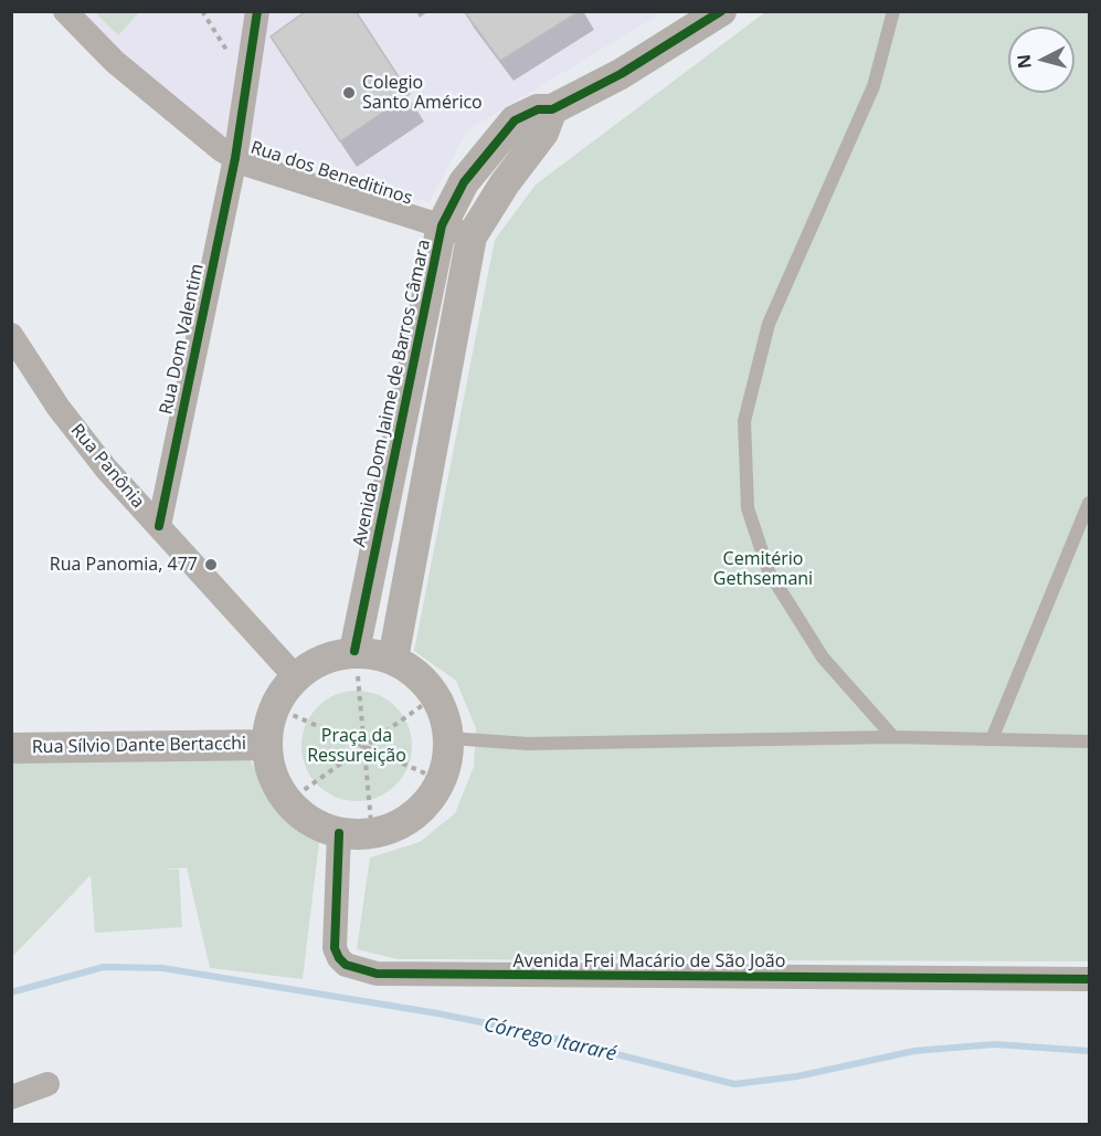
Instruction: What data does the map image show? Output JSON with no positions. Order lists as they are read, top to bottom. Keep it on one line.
{"streets":{"street":["Rua dos Beneditinos","Rua Dom Valentim","Avenida Dom Jaime de Barros Câmara","Rua Panônia","Rua Sílvio Dante Bertacchi","Avenida Frei Macário de São João"]},"crossings":[["Rua dos Beneditinos","Rua Dom Valentim"],["Rua dos Beneditinos","Avenida Dom Jaime de Barros Câmara"],["Rua Dom Valentim","Rua Panônia"]],"water":["Córrego Itararé"],"parks":["Cemitério Gethsemani","Praça da Ressureição"],"places":["Colegio Santo Américo","Rua Panomia, 477"],"north":"left"}
